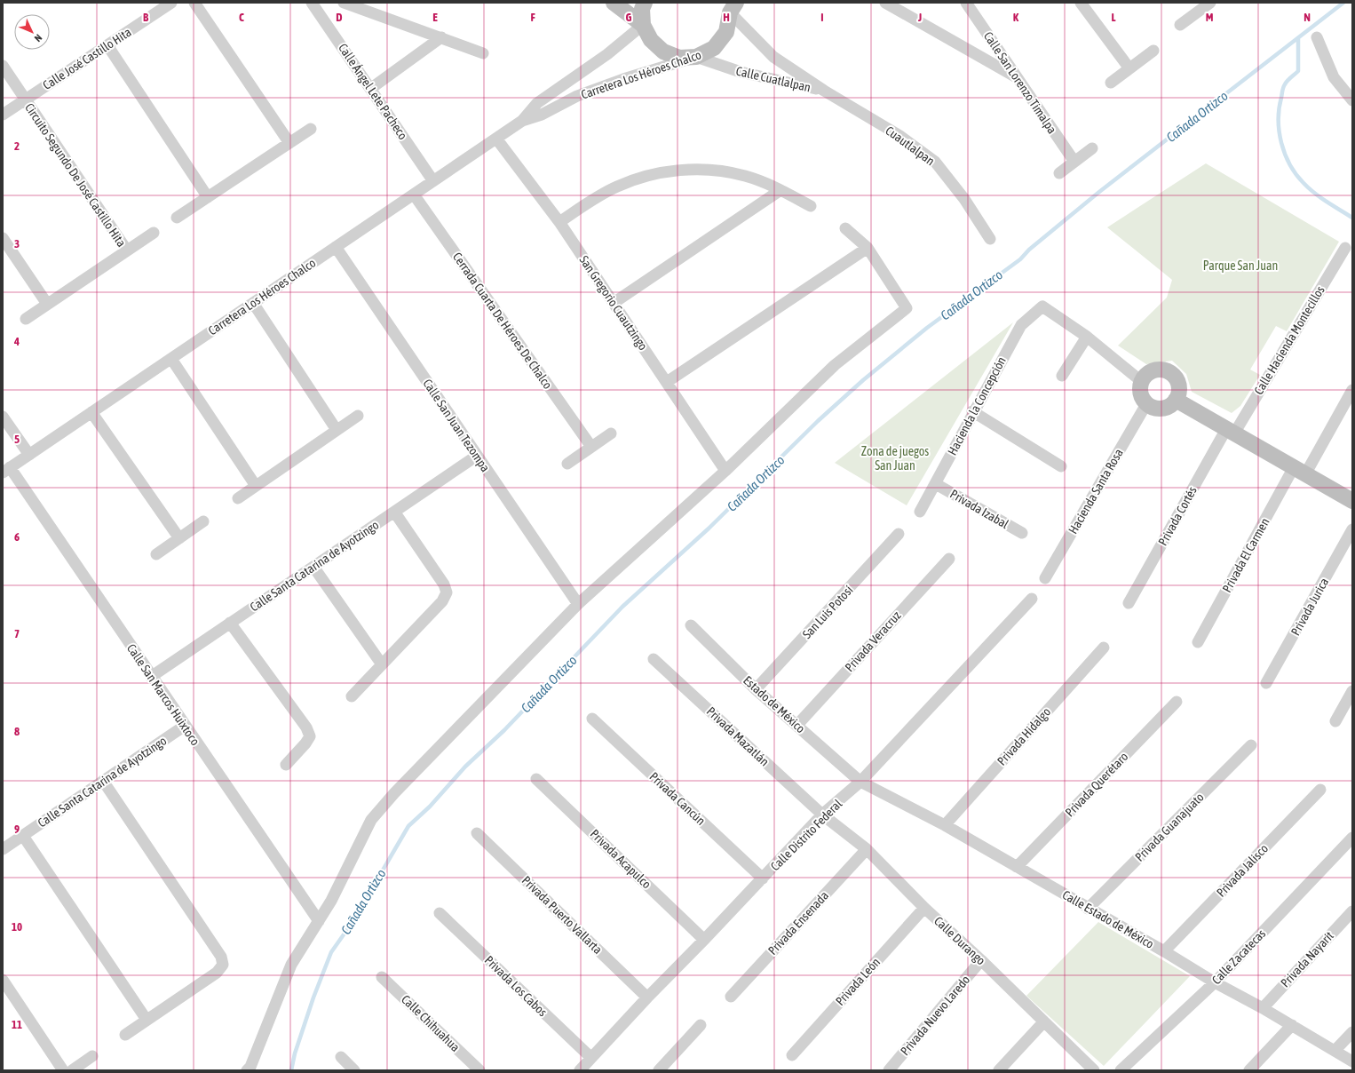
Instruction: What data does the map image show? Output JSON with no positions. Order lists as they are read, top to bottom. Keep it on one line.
{"streets":{"street":["Calle José Castillo Hita","Carretera Los Héroes Chalco","Calle Cuatlalpan","Calle San Lorenzo Timalpa","Calle Ángel Lete Pacheco","Cuautlalpan","Circuito Segundo De José Castillo Hita","San Gregorio Cuautzingo","Cerrada Cuarta De Héroes De Chalco","Calle Hacienda Montecillos","Hacienda la Concepción","Calle San Juan Tezompa","Hacienda Santa Rosa","Privada Izabal","Privada Cortés","Privada El Carmen","Calle Santa Catarina de Ayotzingo","Privada Jurica","San Luis Potosí","Privada Veracruz","Calle San Marcos Huixtoco","Estado de México","Privada Mazatlán","Privada Hidalgo","Privada Querétaro","Privada Cancún","Privada Guanajuato","Calle Distrito Federal","Privada Acapulco","Privada Jalisco","Privada Puerto Vallarta","Calle Estado de México","Privada Ensenada","Calle Durango","Calle Zacatecas","Privada Nayarit","Privada León","Privada Los Cabos","Privada Nuevo Laredo","Calle Chihuahua"]},"crossings":[["Calle José Castillo Hita","Circuito Segundo De José Castillo Hita"],["Carretera Los Héroes Chalco","Calle Cuatlalpan"],["Carretera Los Héroes Chalco","Calle Ángel Lete Pacheco"],["Carretera Los Héroes Chalco","San Gregorio Cuautzingo"],["Carretera Los Héroes Chalco","Cerrada Cuarta De Héroes De Chalco"],["Carretera Los Héroes Chalco","Calle San Juan Tezompa"],["Carretera Los Héroes Chalco","Calle San Marcos Huixtoco"],["Calle Cuatlalpan","Cuautlalpan"],["Calle Hacienda Montecillos","Privada Cortés"],["Hacienda la Concepción","Privada Izabal"],["Calle San Juan Tezompa","Calle Santa Catarina de Ayotzingo"],["Calle Santa Catarina de Ayotzingo","Calle San Marcos Huixtoco"],["San Luis Potosí","Estado de México"],["Privada Veracruz","Estado de México"],["Estado de México","Calle Distrito Federal"],["Estado de México","Calle Estado de México"],["Privada Mazatlán","Calle Distrito Federal"],["Privada Mazatlán","Calle Durango"],["Privada Hidalgo","Calle Estado de México"],["Privada Querétaro","Calle Estado de México"],["Privada Cancún","Calle Distrito Federal"],["Privada Guanajuato","Calle Estado de México"],["Calle Distrito Federal","Privada Acapulco"],["Calle Distrito Federal","Privada Puerto Vallarta"],["Calle Distrito Federal","Calle Estado de México"],["Calle Distrito Federal","Calle Durango"],["Calle Distrito Federal","Privada Los Cabos"],["Privada Jalisco","Calle Estado de México"],["Calle Estado de México","Calle Zacatecas"],["Calle Estado de México","Privada Nayarit"],["Privada Ensenada","Calle Durango"],["Calle Durango","Privada León"],["Calle Durango","Privada Nuevo Laredo"]],"water":["Cañada Ortizco"],"parks":["Parque San Juan","Zona de juegos San Juan"],"north":"bottom right","grid":{"columns":["B","C","D","E","F","G","H","I","J","K","L","M","N"],"rows":["2","3","4","5","6","7","8","9","10","11"]}}
